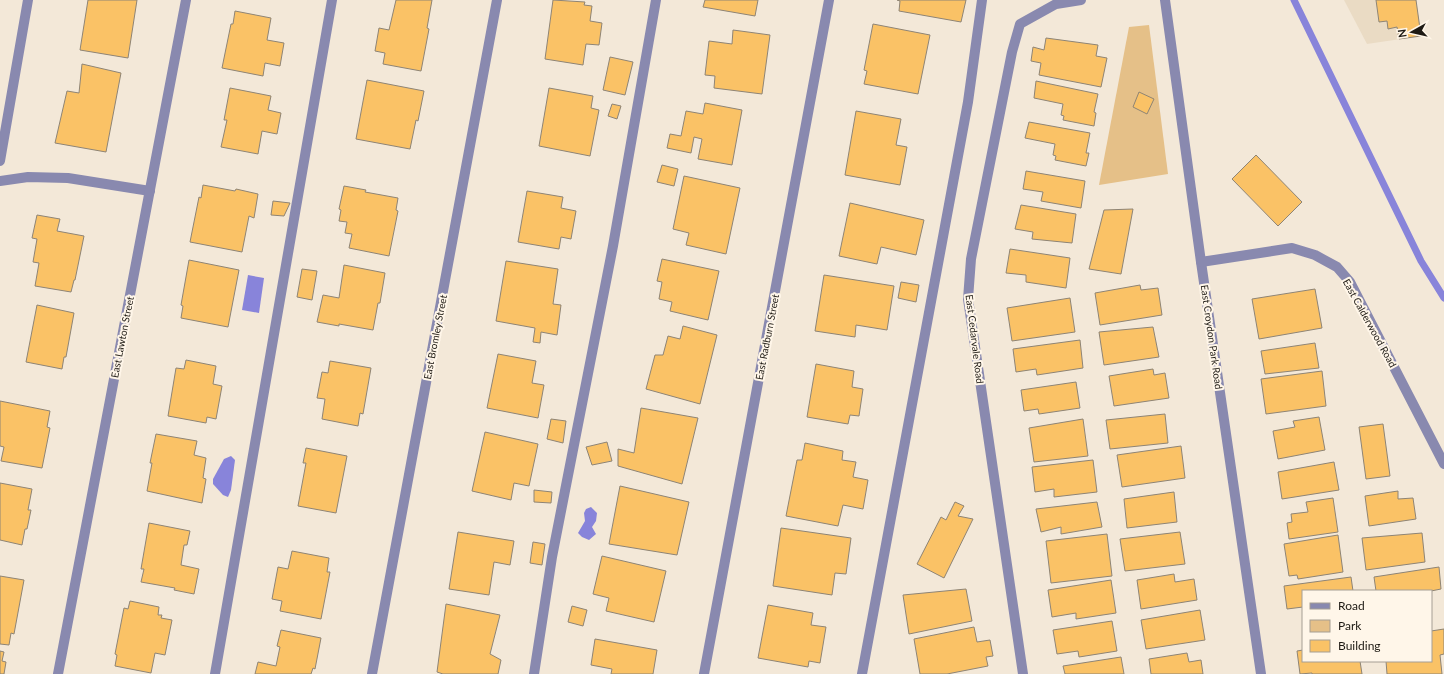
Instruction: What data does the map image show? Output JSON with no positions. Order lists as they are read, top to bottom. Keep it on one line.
{"streets":{"street":["East Calderwood Road","East Lawton Street","East Bromley Street","East Radburn Street","East Croydon Park Road","East Cedarvale Road"]},"crossings":[["East Calderwood Road","East Croydon Park Road"]],"legend":["Road","Park","Building"],"north":"left"}
